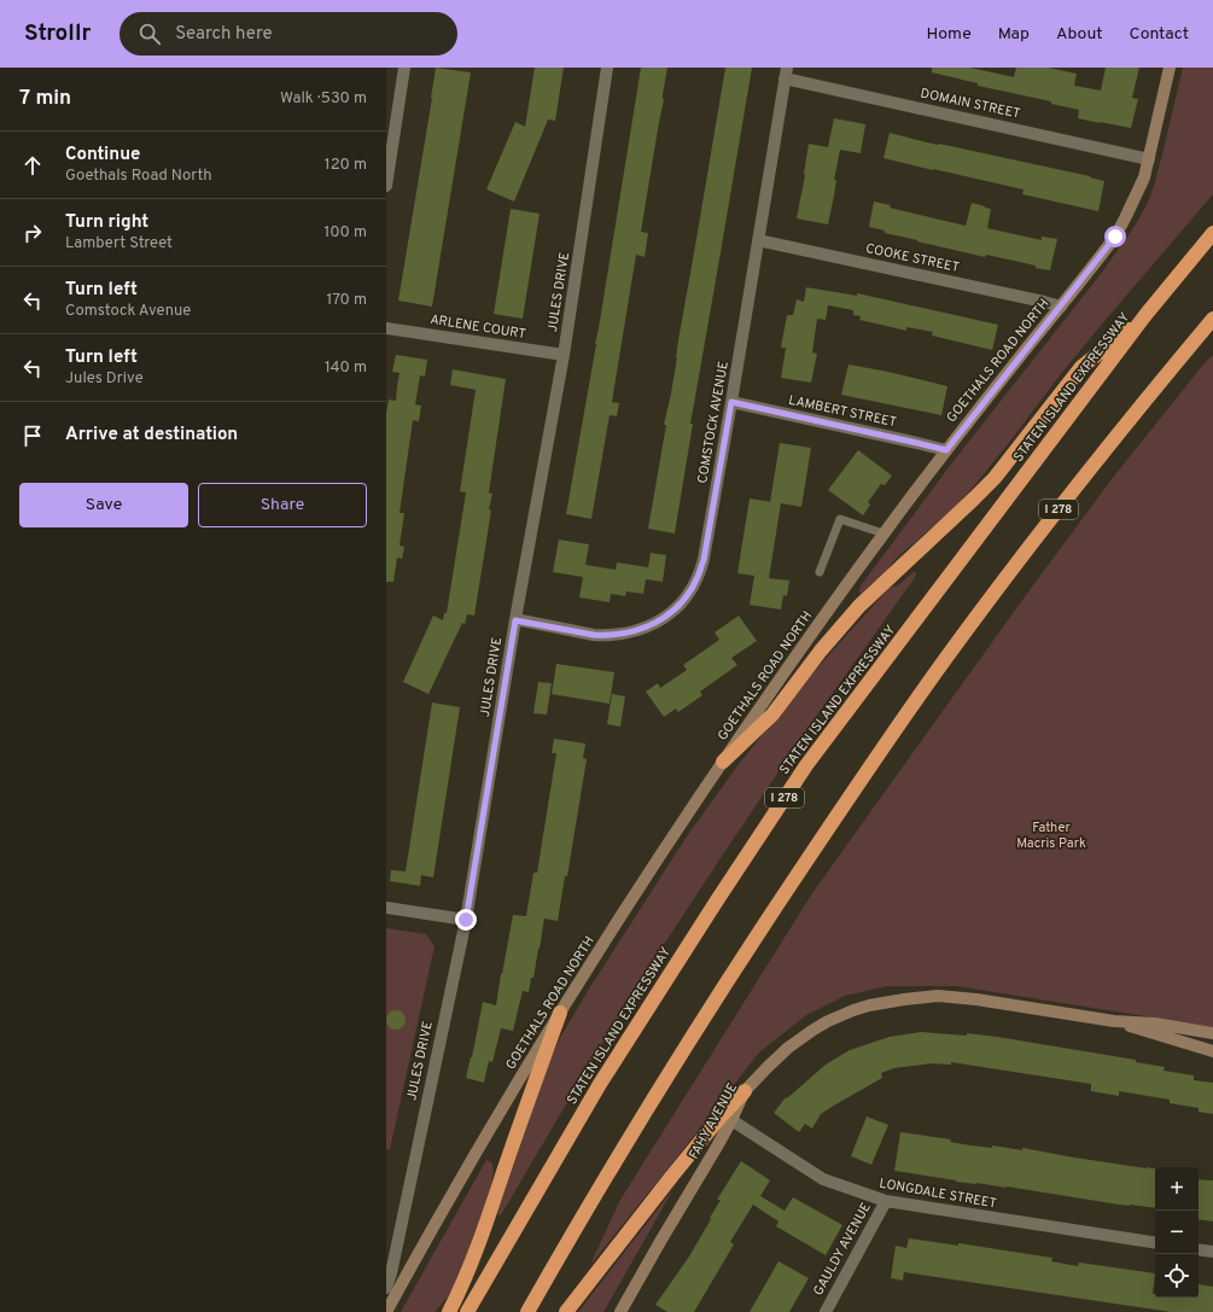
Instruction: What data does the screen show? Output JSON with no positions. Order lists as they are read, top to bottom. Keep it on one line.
{"streets":{"highway":["STATEN ISLAND EXPRESSWAY","I 278"],"main road":["GOETHALS ROAD NORTH","FAHY AVENUE"],"street":["DOMAIN STREET","COOKE STREET","JULES DRIVE","ARLENE COURT","LAMBERT STREET","COMSTOCK AVENUE","LONGDALE STREET","GAULDY AVENUE"]},"crossings":[["DOMAIN STREET","GOETHALS ROAD NORTH"],["DOMAIN STREET","COMSTOCK AVENUE"],["COOKE STREET","GOETHALS ROAD NORTH"],["COOKE STREET","COMSTOCK AVENUE"],["JULES DRIVE","ARLENE COURT"],["JULES DRIVE","COMSTOCK AVENUE"],["GOETHALS ROAD NORTH","LAMBERT STREET"],["LAMBERT STREET","COMSTOCK AVENUE"],["FAHY AVENUE","LONGDALE STREET"],["LONGDALE STREET","GAULDY AVENUE"]],"parks":["Father Macris Park"],"page":{"header":"Strollr","search":"Search here","nav":["Home","Map","About","Contact"],"heading":["7 min","Walk · 530 m"],"list":[["Continue","Goethals Road North","120 m"],["Turn right","Lambert Street","100 m"],["Turn left","Comstock Avenue","170 m"],["Turn left","Jules Drive","140 m"],"Arrive at destination"],"buttons":["Save","Share"],"map_buttons":["+","−"]}}
